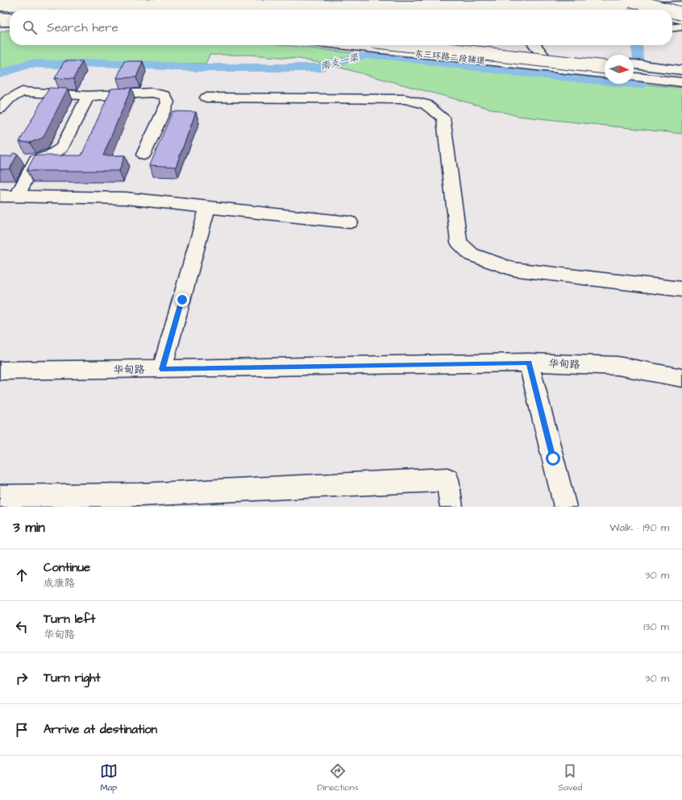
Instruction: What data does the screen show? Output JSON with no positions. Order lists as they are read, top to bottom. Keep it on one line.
{"streets":{"main road":["东三环路二段辅道"],"street":["华甸路"]},"water":["南支一渠"],"north":"right","page":{"search":"Search here","heading":["3 min","Walk · 190 m"],"list":[["Continue","成康路","30 m"],["Turn left","华甸路","130 m"],["Turn right","30 m"],"Arrive at destination"],"nav":["Map","Directions","Saved"]}}
